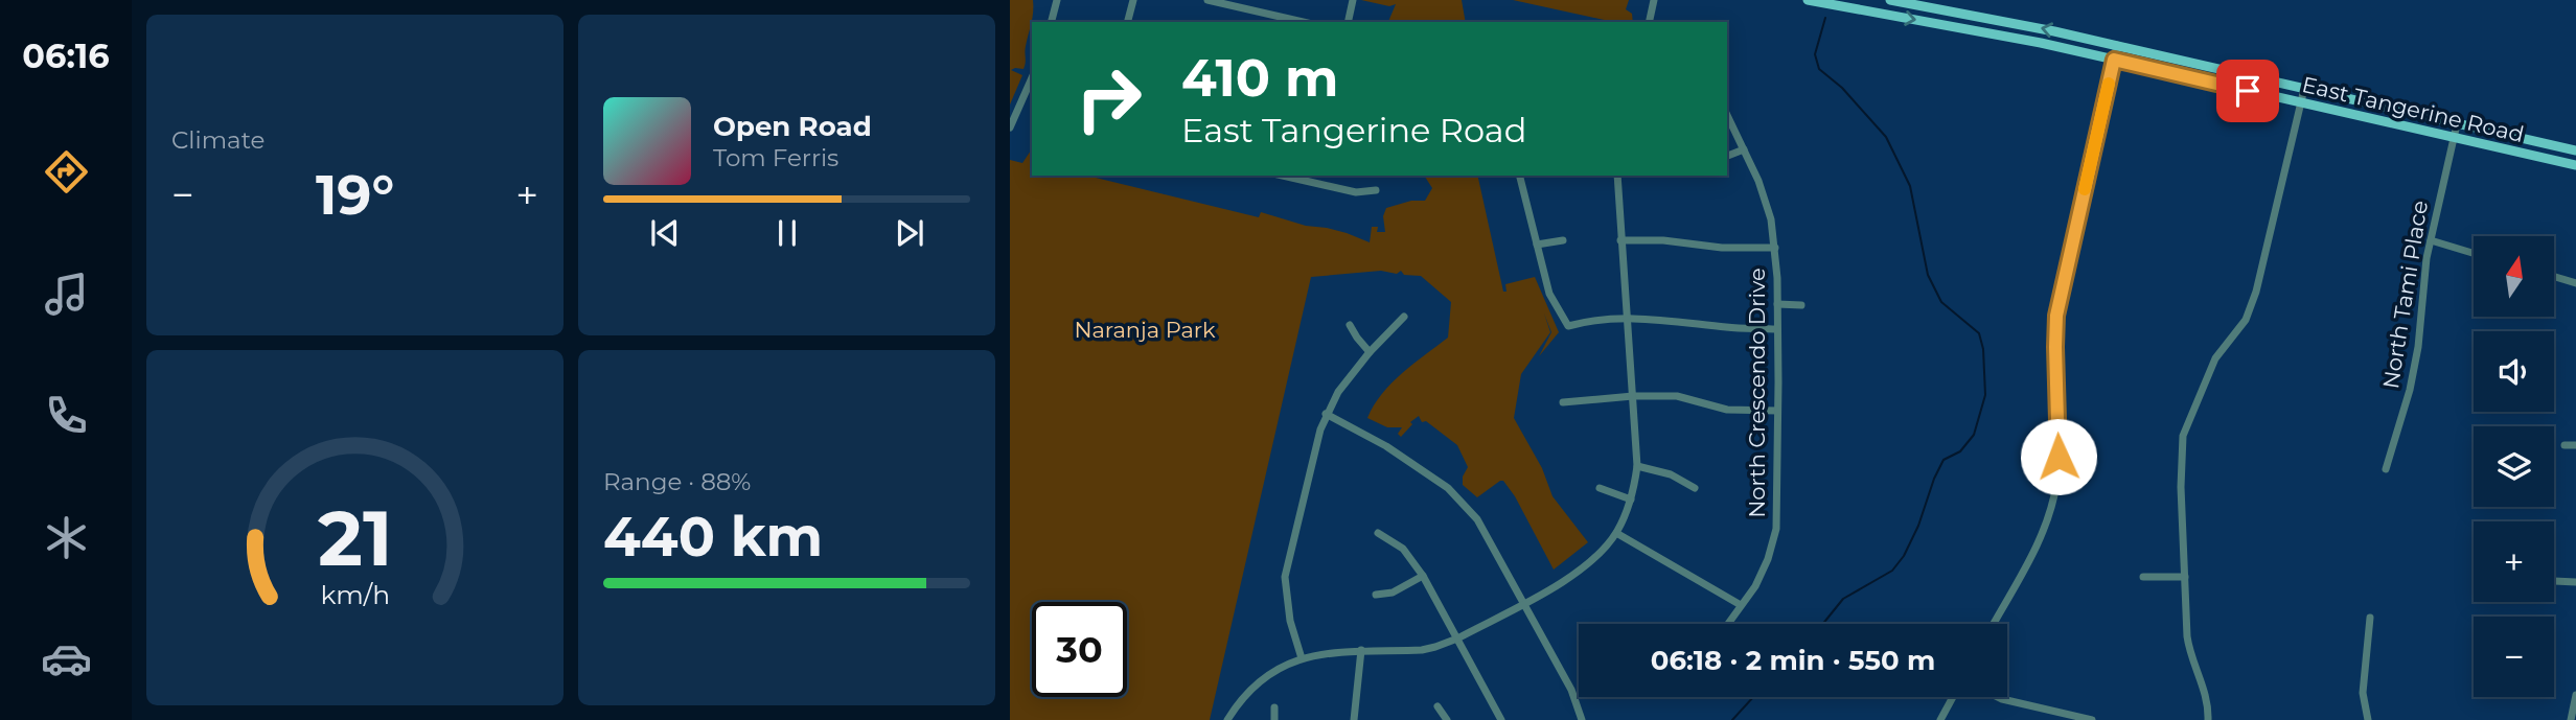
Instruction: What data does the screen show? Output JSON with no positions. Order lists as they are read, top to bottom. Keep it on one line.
{"streets":{"main road":["East Tangerine Road"],"street":["North Tami Place","North Crescendo Drive"]},"crossings":[["East Tangerine Road","North Tami Place"]],"parks":["Naranja Park"],"north":"top","page":{"tabs":"06:16","tile":["Climate",["Range · 88%","440 km"]],"turn":["410 m","East Tangerine Road"],"song":["Open Road","Tom Ferris"],"heat":["−","19°","+"],"map_buttons":["+","−"],"limit":"30","trip":"06:18 · 2 min · 550 m","gauge":["21","km/h"]}}
